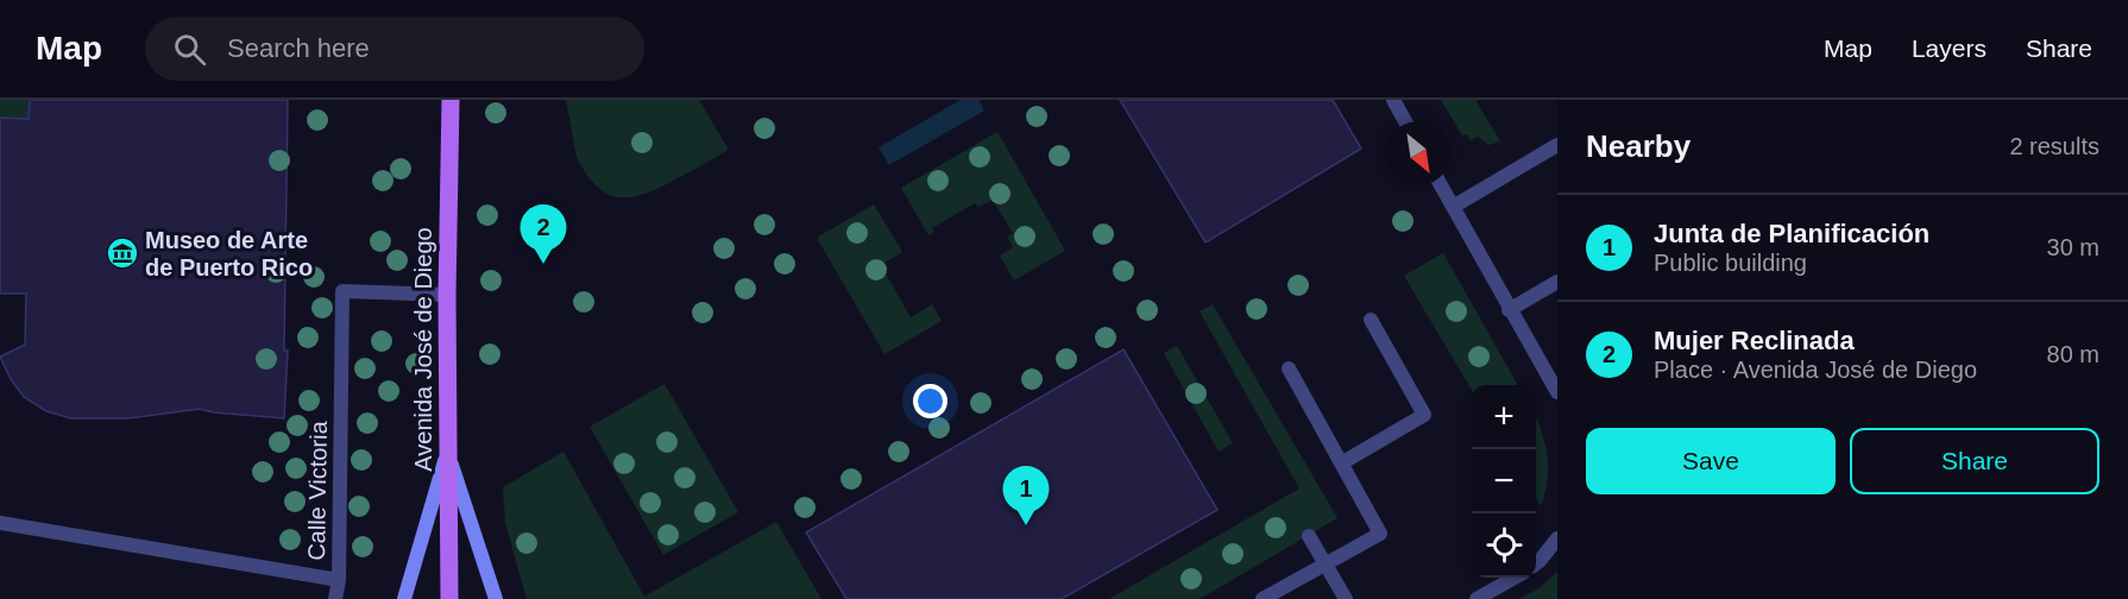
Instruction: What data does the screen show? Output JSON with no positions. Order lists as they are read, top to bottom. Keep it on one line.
{"streets":{"main road":["Avenida José de Diego"],"street":["Calle Victoria"]},"crossings":[["Avenida José de Diego","Calle Victoria"]],"places":{"museum":["Museo de Arte de Puerto Rico"]},"north":"bottom right","page":{"header":"Map","search":"Search here","nav":["Map","Layers","Share"],"heading":["Nearby","2 results"],"list":[{"mark":"1","name":"Junta de Planificación","note":"Public building","value":"30 m"},{"mark":"2","name":"Mujer Reclinada","note":"Place · Avenida José de Diego","value":"80 m"}],"pins":["2","1"],"map_buttons":["+","−"],"buttons":["Save","Share"]}}
